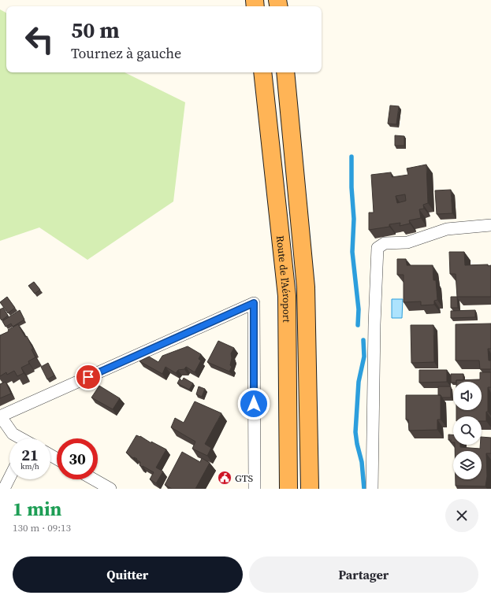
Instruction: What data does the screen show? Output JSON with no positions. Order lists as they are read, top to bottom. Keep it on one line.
{"streets":{"highway":["Route de l'Aéroport"]},"places":{"public building":["GTS"]},"page":{"turn":["50 m","Tournez à gauche"],"speed":"21 km/h","limit":"30","heading":["1 min","130 m · 09:13"],"buttons":["Quitter","Partager"]}}
